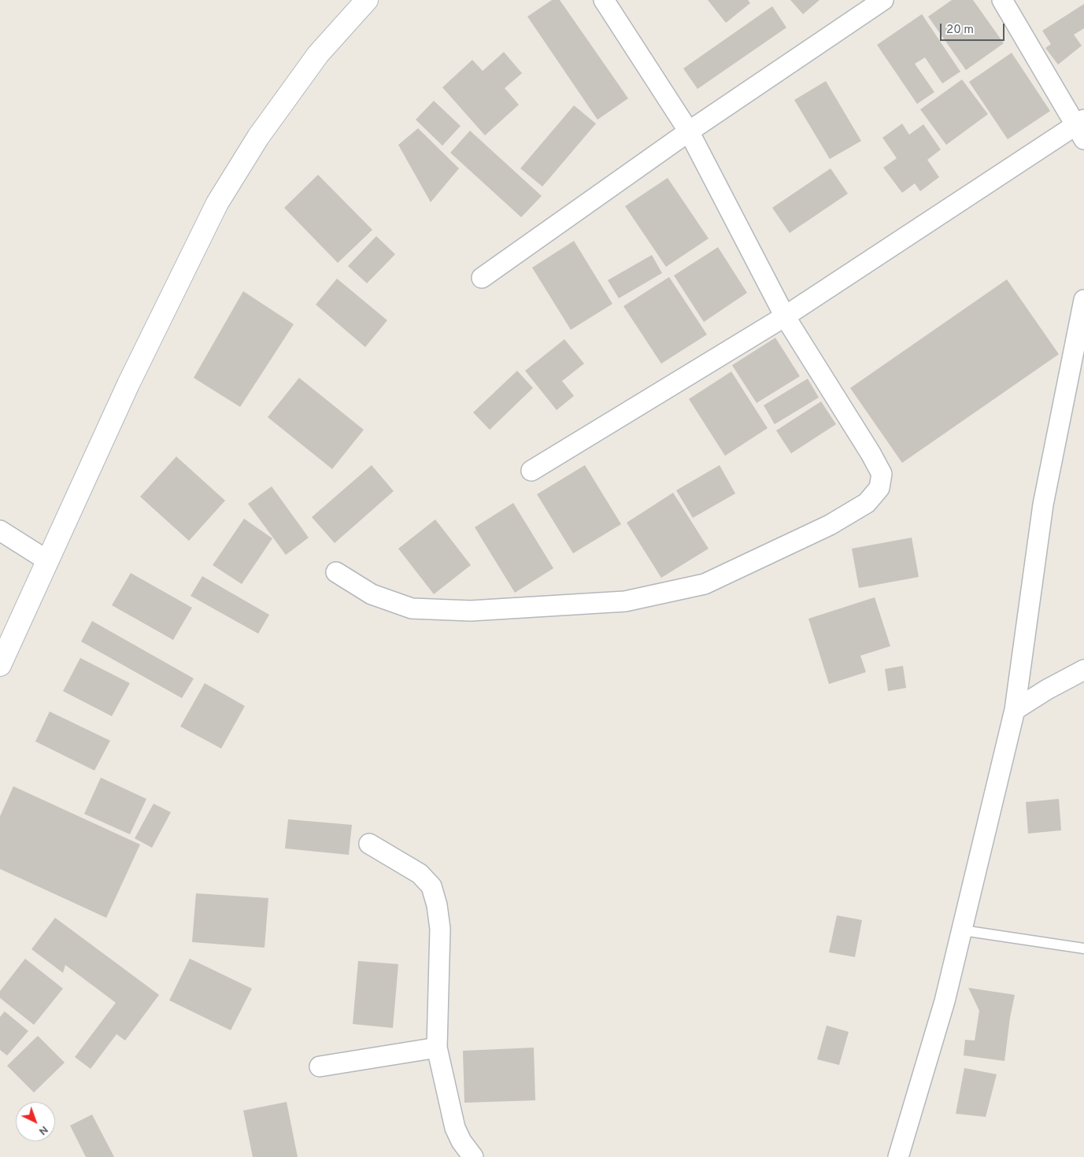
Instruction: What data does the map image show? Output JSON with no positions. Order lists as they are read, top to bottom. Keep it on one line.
{"scale_bar":"20 m","north":"bottom right"}
